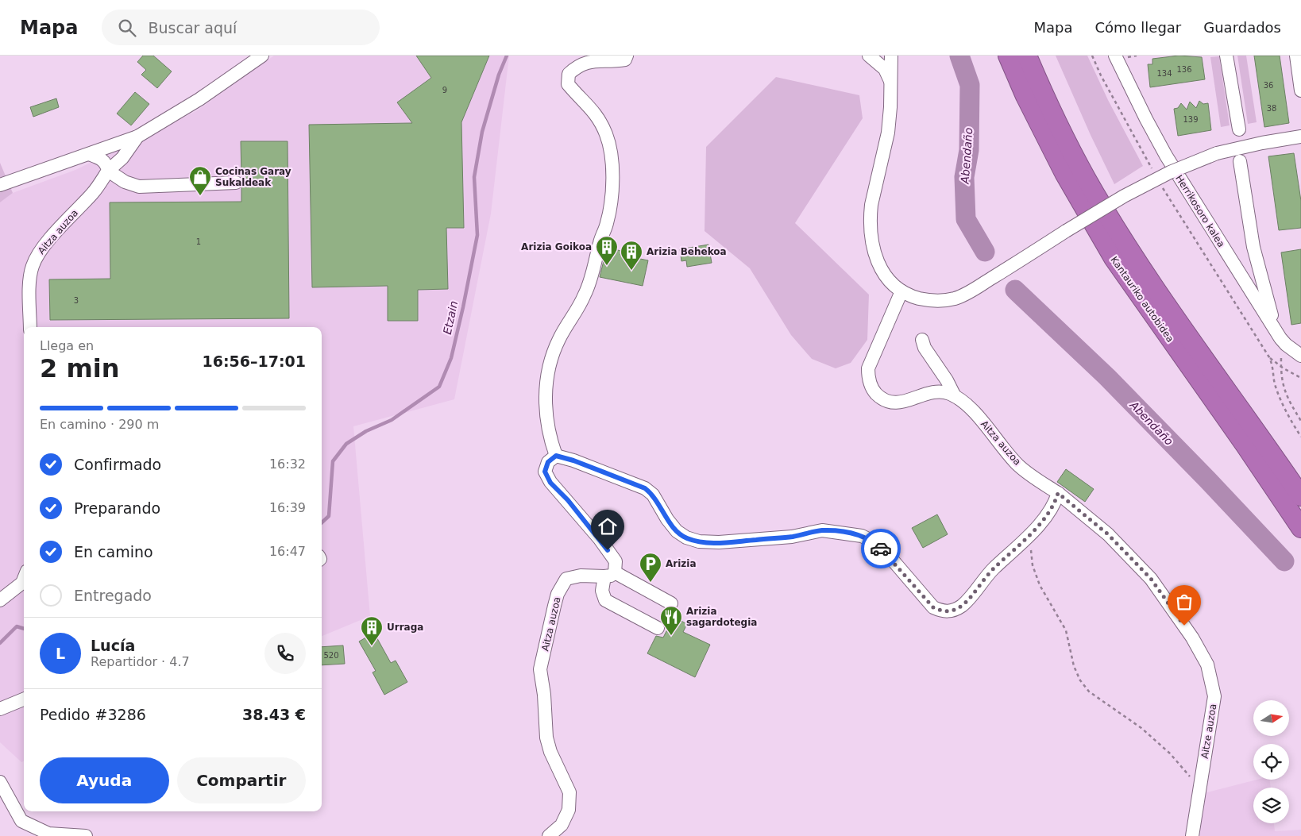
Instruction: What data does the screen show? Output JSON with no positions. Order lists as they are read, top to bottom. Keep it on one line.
{"streets":{"highway":["Kantauriko autobidea"],"street":["Herrikosoro kalea","Aitza auzoa","Aitze auzoa"]},"crossings":[["Aitza auzoa","Aitze auzoa"]],"water":["Abendaño","Etzain"],"places":{"shop":["Cocinas Garay Sukaldeak"],"building":["Arizia Goikoa","Arizia Behekoa","Urraga"],"parking":["Arizia"],"restaurant":["Arizia sagardotegia"]},"house_numbers":["136","134","36","9","38","139","1","3","520"],"north":"right","page":{"header":"Mapa","search":"Buscar aquí","nav":["Mapa","Cómo llegar","Guardados"],"heading":["2 min","Llega en","16:56–17:01"],"panel":["Lucía","Repartidor · 4.7","Pedido #3286","38.43 €"],"bar":"En camino · 290 m","list":[["Confirmado","16:32"],["Preparando","16:39"],["En camino","16:47"],"Entregado"],"round":"L","buttons":["Ayuda","Compartir"]}}
